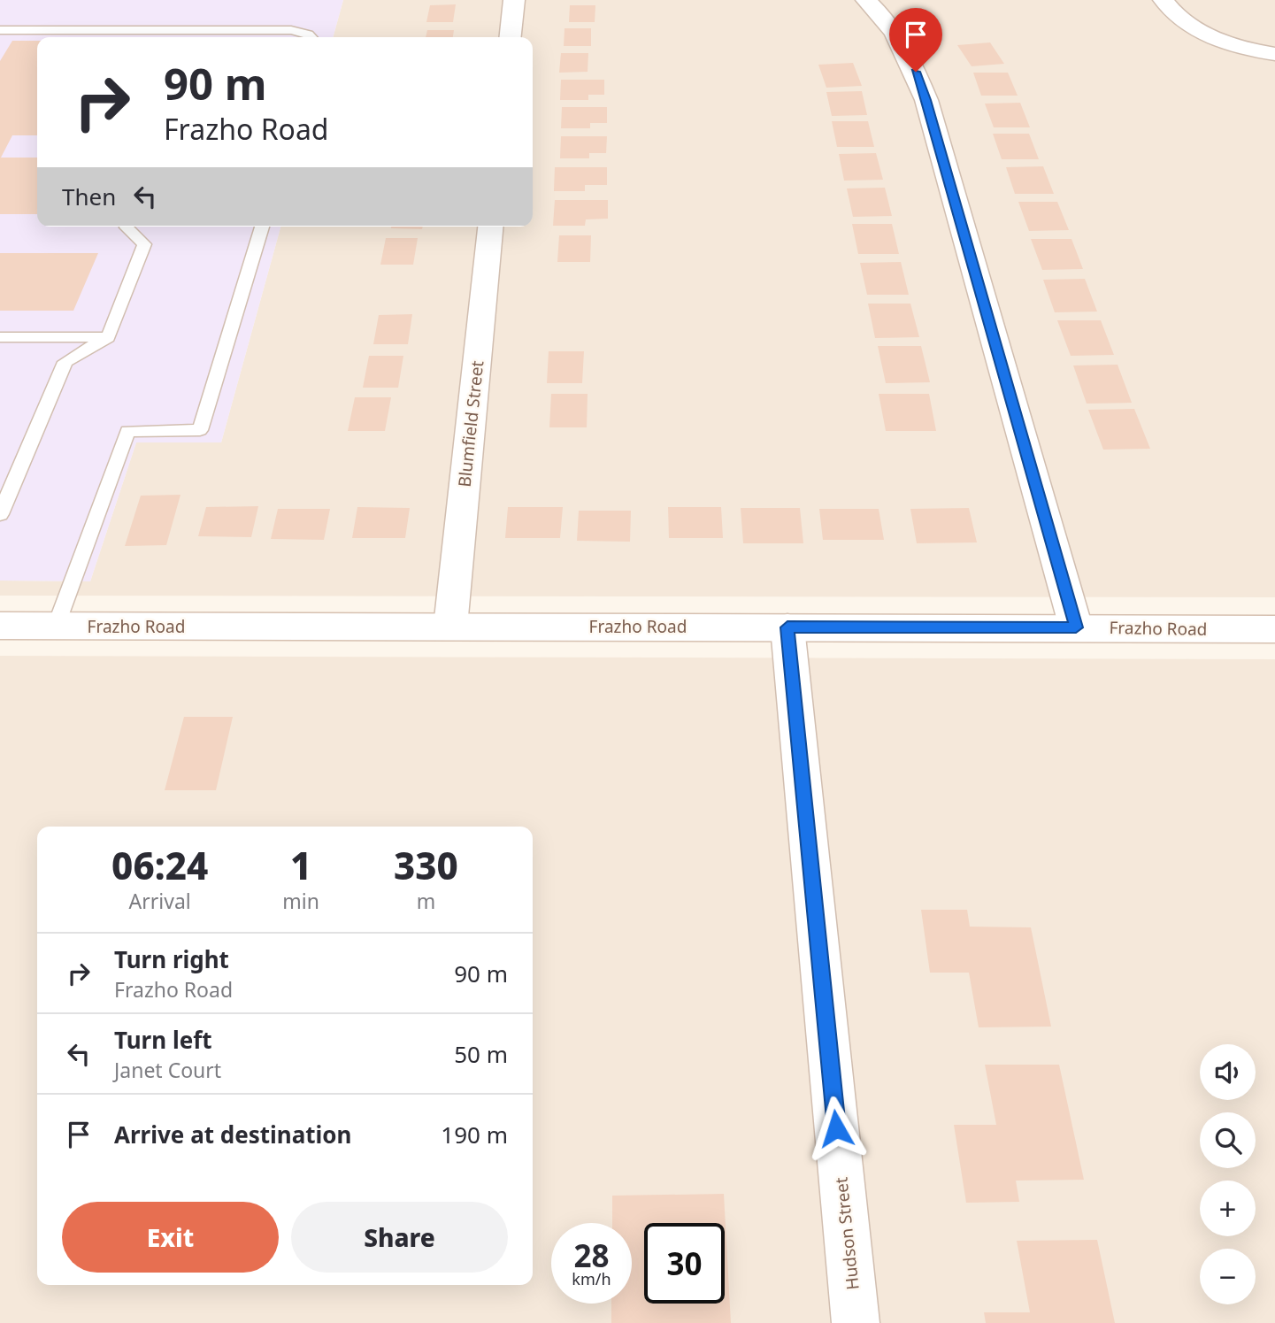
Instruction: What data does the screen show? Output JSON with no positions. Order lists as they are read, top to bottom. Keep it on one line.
{"streets":{"street":["Blumfield Street","Frazho Road","Hudson Street"]},"crossings":[["Blumfield Street","Frazho Road"],["Frazho Road","Hudson Street"]],"page":{"turn":["90 m","Frazho Road"],"then":"Then","eta":["06:24","Arrival","1","min","330","m"],"list":[{"name":"Turn right","note":"Frazho Road","value":"90 m"},{"name":"Turn left","note":"Janet Court","value":"50 m"},{"name":"Arrive at destination","value":"190 m"}],"map_buttons":["+","−"],"buttons":["Exit","Share"],"speed":"28 km/h","limit":"30"}}
